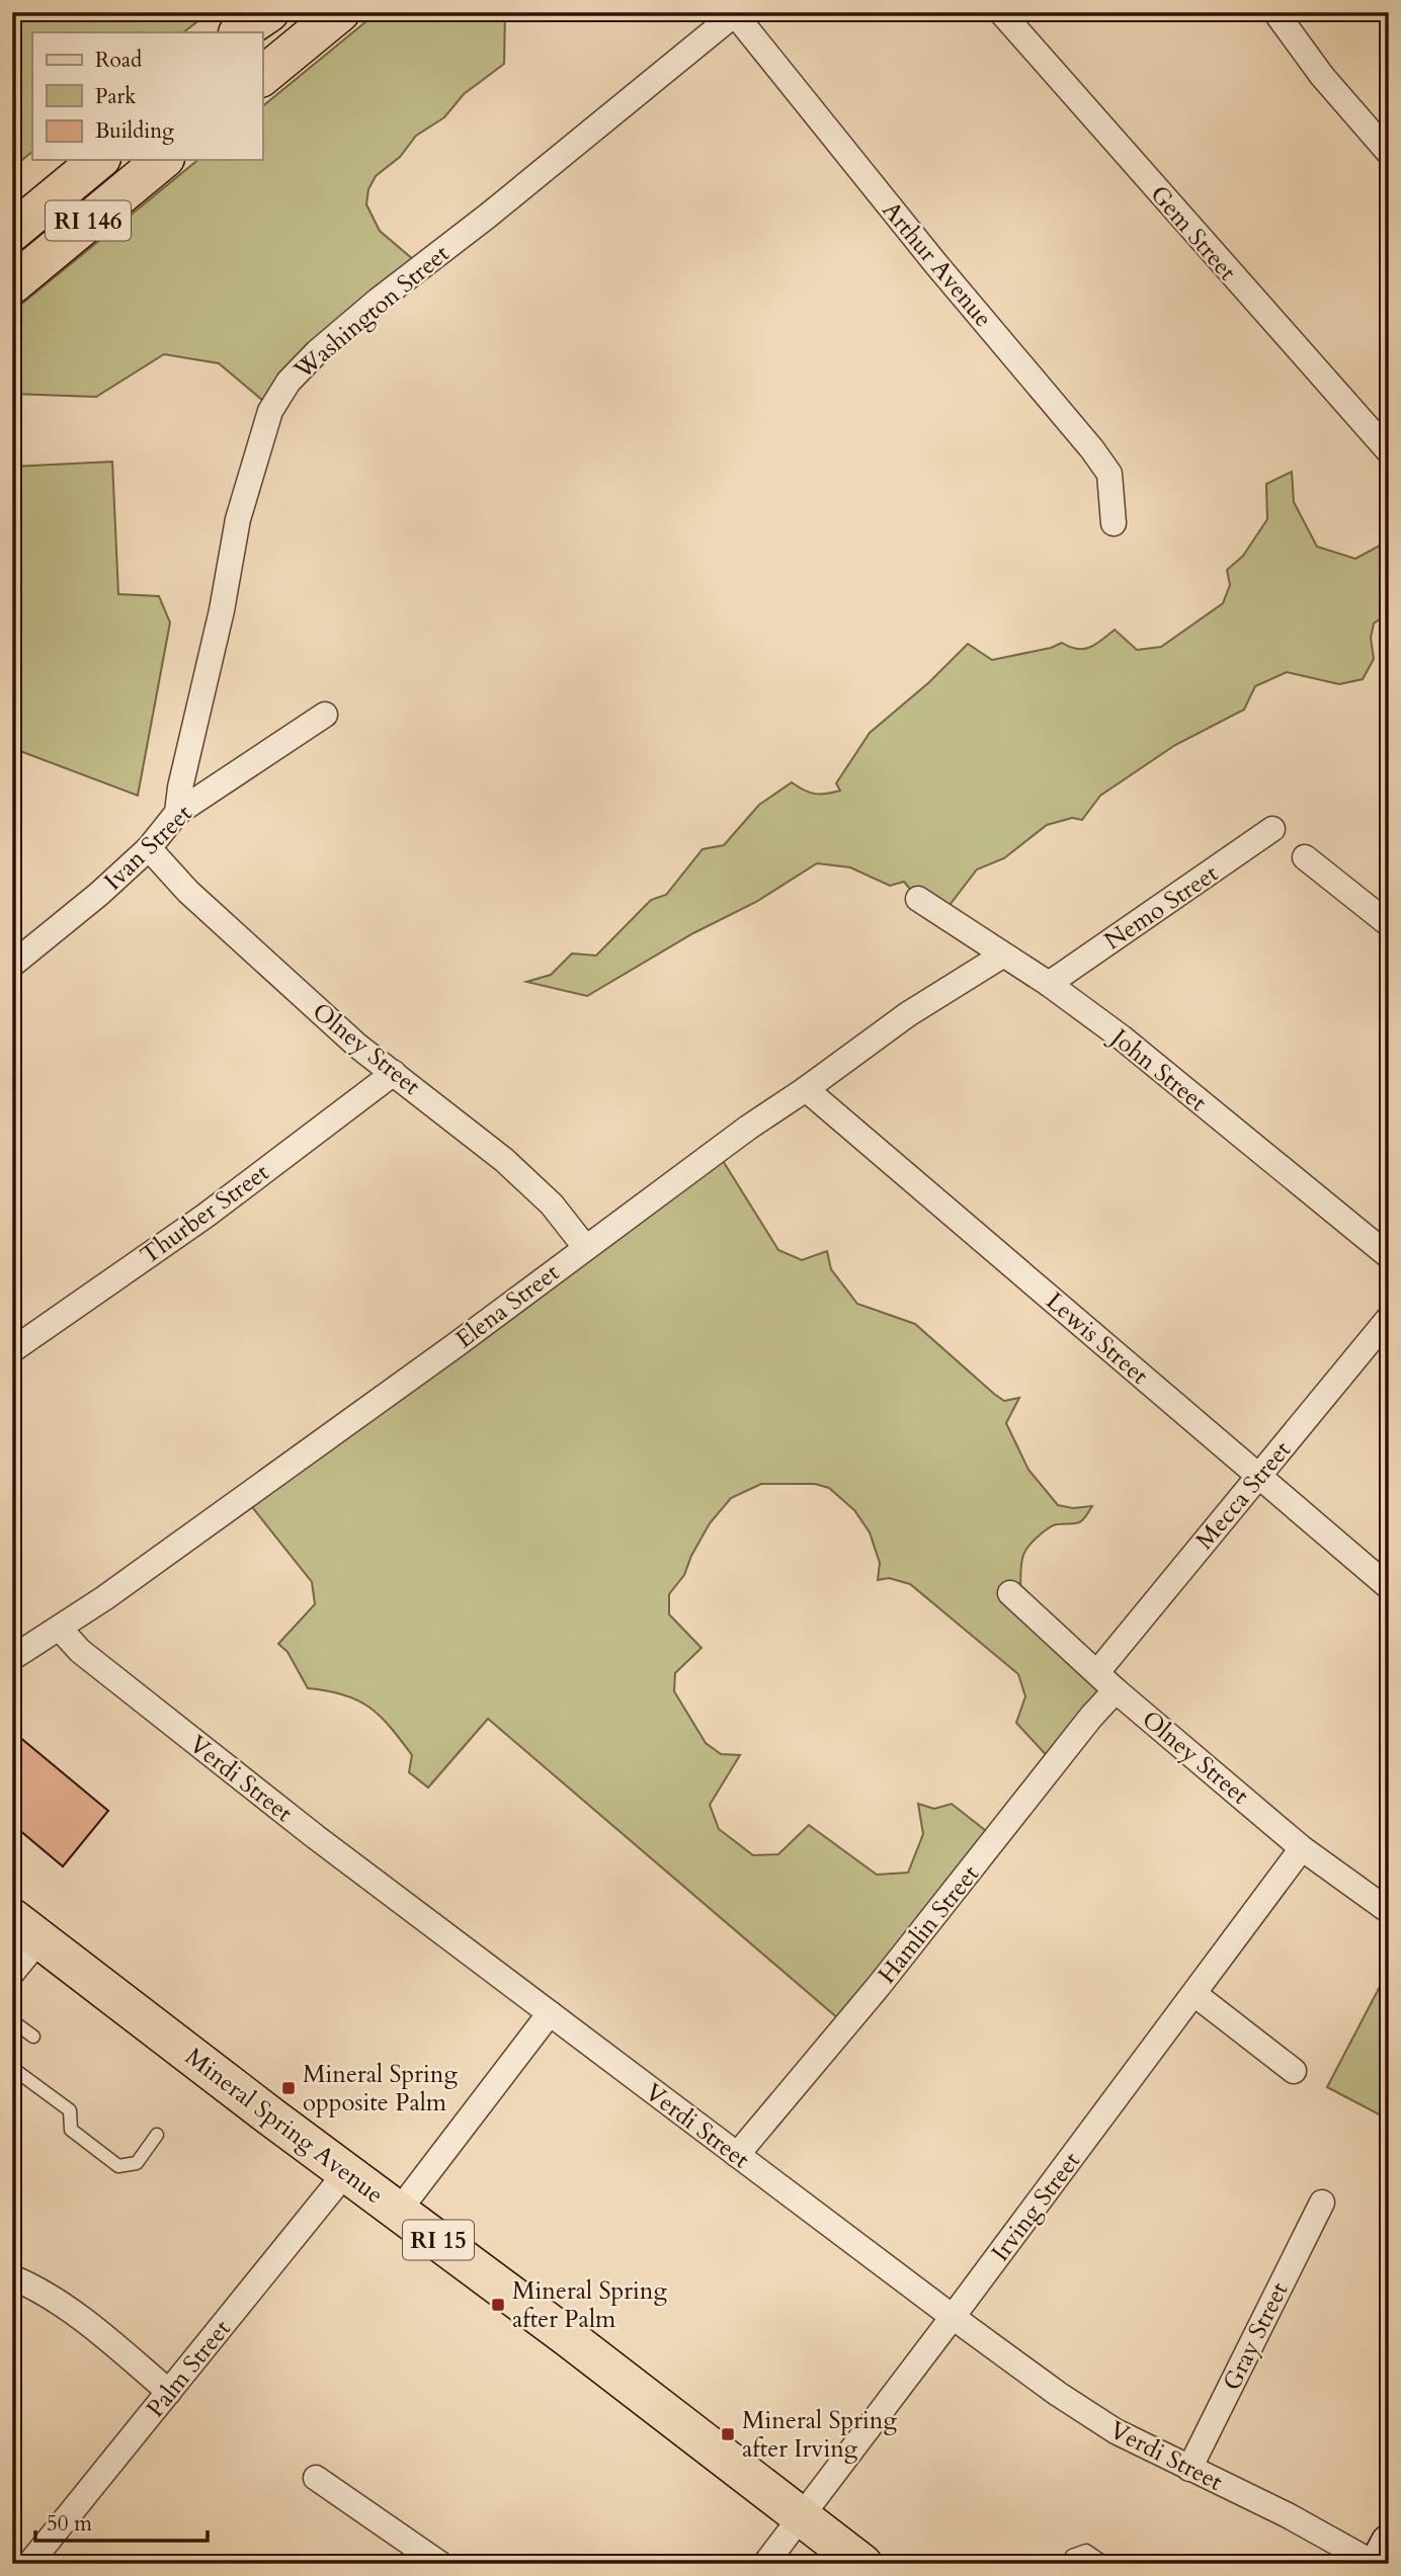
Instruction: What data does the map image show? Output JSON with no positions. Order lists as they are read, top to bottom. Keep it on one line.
{"streets":{"main road":["RI 146","Mineral Spring Avenue","RI 15"],"street":["Gem Street","Arthur Avenue","Washington Street","Ivan Street","Nemo Street","Olney Street","John Street","Thurber Street","Elena Street","Lewis Street","Mecca Street","Verdi Street","Hamlin Street","Irving Street","Gray Street","Palm Street"]},"crossings":[["Arthur Avenue","Washington Street"],["Washington Street","Ivan Street"],["Ivan Street","Olney Street"],["Nemo Street","John Street"],["Olney Street","Thurber Street"],["Olney Street","Elena Street"],["Olney Street","Mecca Street"],["Olney Street","Hamlin Street"],["Olney Street","Irving Street"],["John Street","Elena Street"],["Elena Street","Lewis Street"],["Elena Street","Verdi Street"],["Lewis Street","Mecca Street"],["Verdi Street","Hamlin Street"],["Verdi Street","Irving Street"],["Verdi Street","Gray Street"],["Mineral Spring Avenue","Irving Street"],["Mineral Spring Avenue","Palm Street"]],"places":{"transit":["Mineral Spring opposite Palm","Mineral Spring after Palm","Mineral Spring after Irving"]},"legend":["Road","Park","Building"],"scale_bar":"50 m"}
